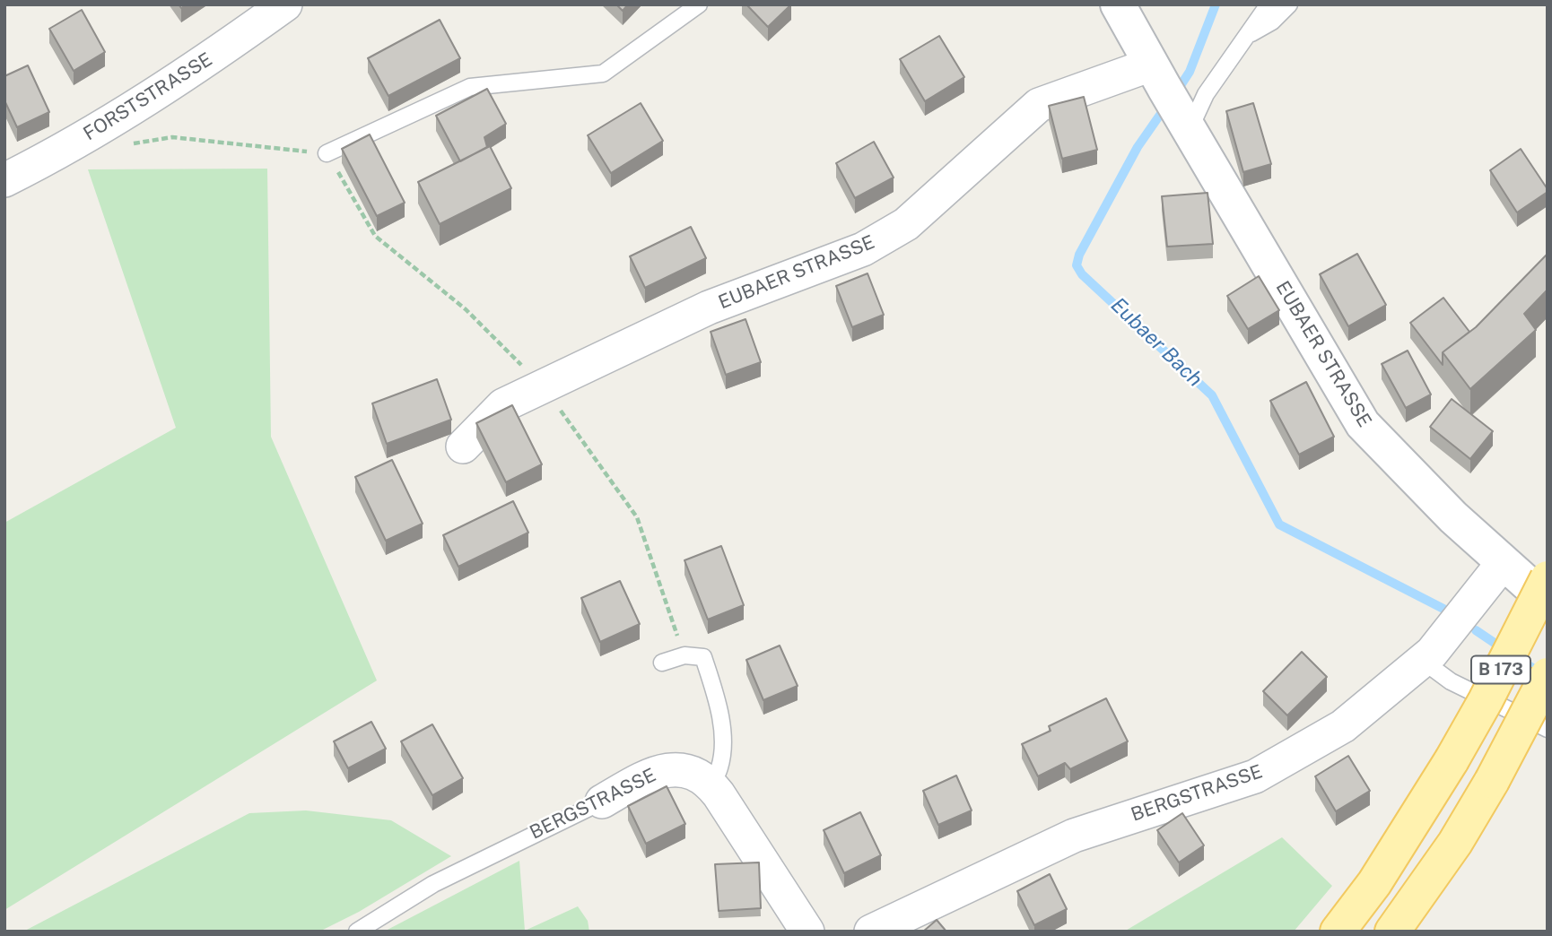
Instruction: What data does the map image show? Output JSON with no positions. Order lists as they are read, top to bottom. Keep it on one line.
{"streets":{"main road":["B 173"],"street":["FORSTSTRASSE","EUBAER STRASSE","BERGSTRASSE"]},"crossings":[["EUBAER STRASSE","BERGSTRASSE"]],"water":["Eubaer Bach"]}
